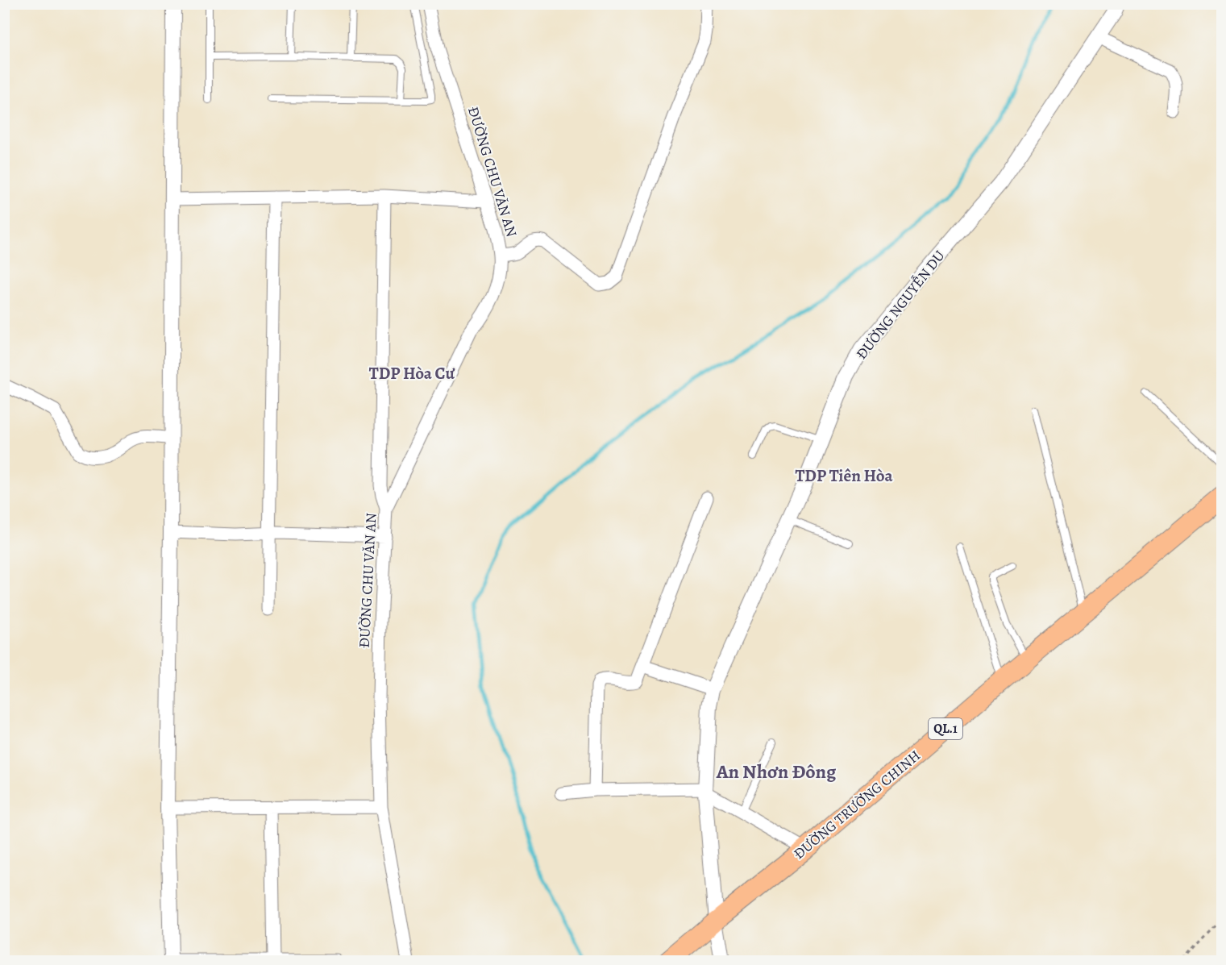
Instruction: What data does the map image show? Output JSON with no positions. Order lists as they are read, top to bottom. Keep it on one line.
{"streets":{"main road":["QL.1","ĐƯỜNG TRƯỜNG CHINH"],"street":["ĐƯỜNG CHU VĂN AN","ĐƯỜNG NGUYỄN DU"]},"crossings":[["ĐƯỜNG NGUYỄN DU","ĐƯỜNG TRƯỜNG CHINH"]],"districts":["TDP Hòa Cư","TDP Tiên Hòa","An Nhơn Đông"]}
